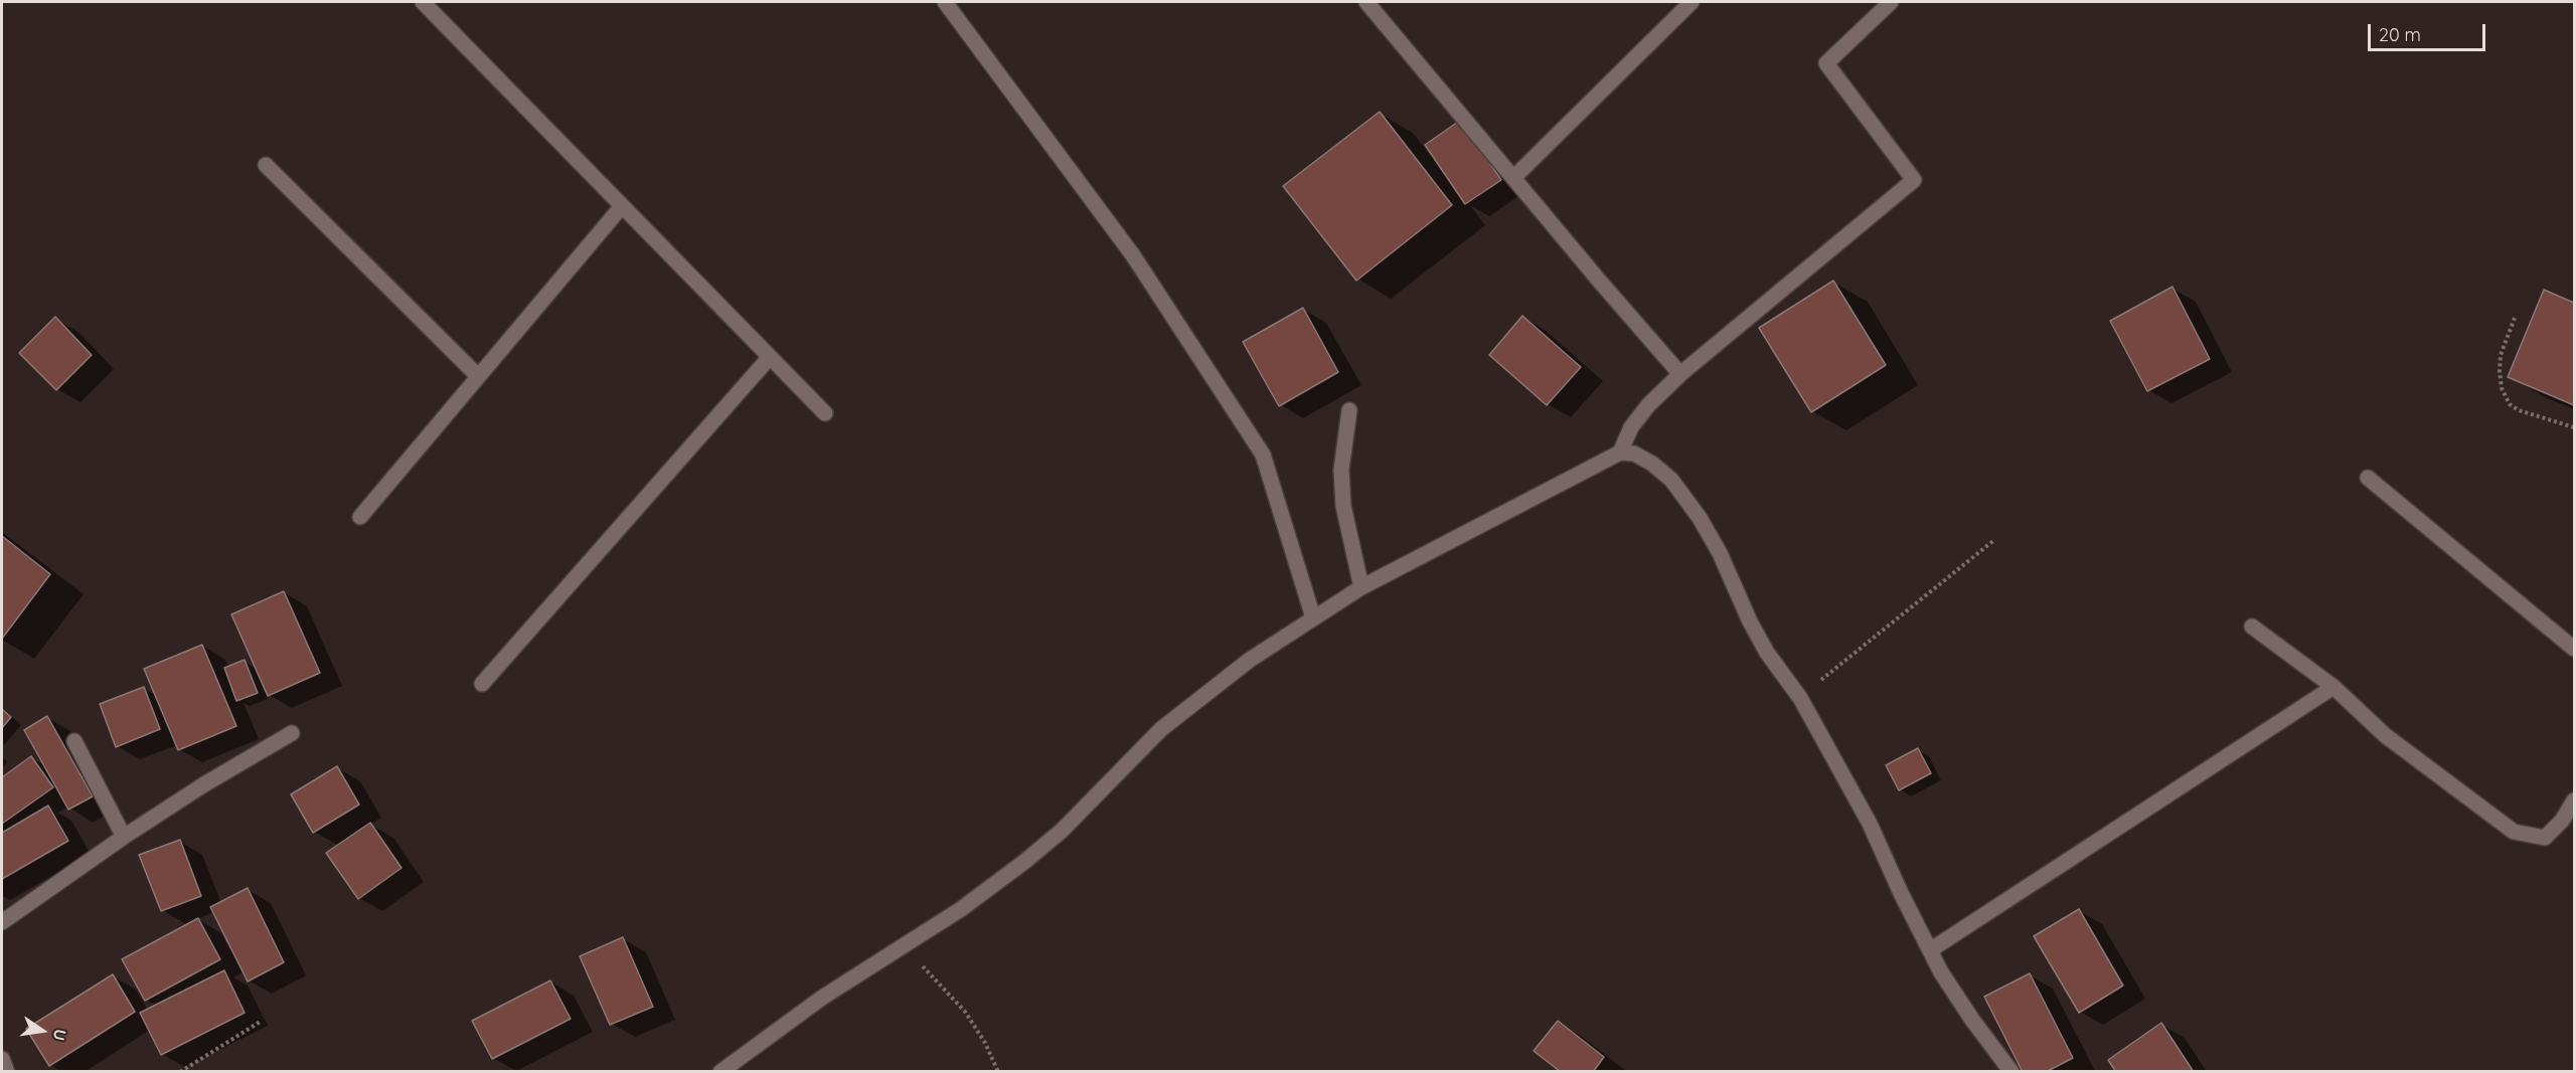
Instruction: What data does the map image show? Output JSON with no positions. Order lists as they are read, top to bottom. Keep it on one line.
{"scale_bar":"20 m","north":"right"}
